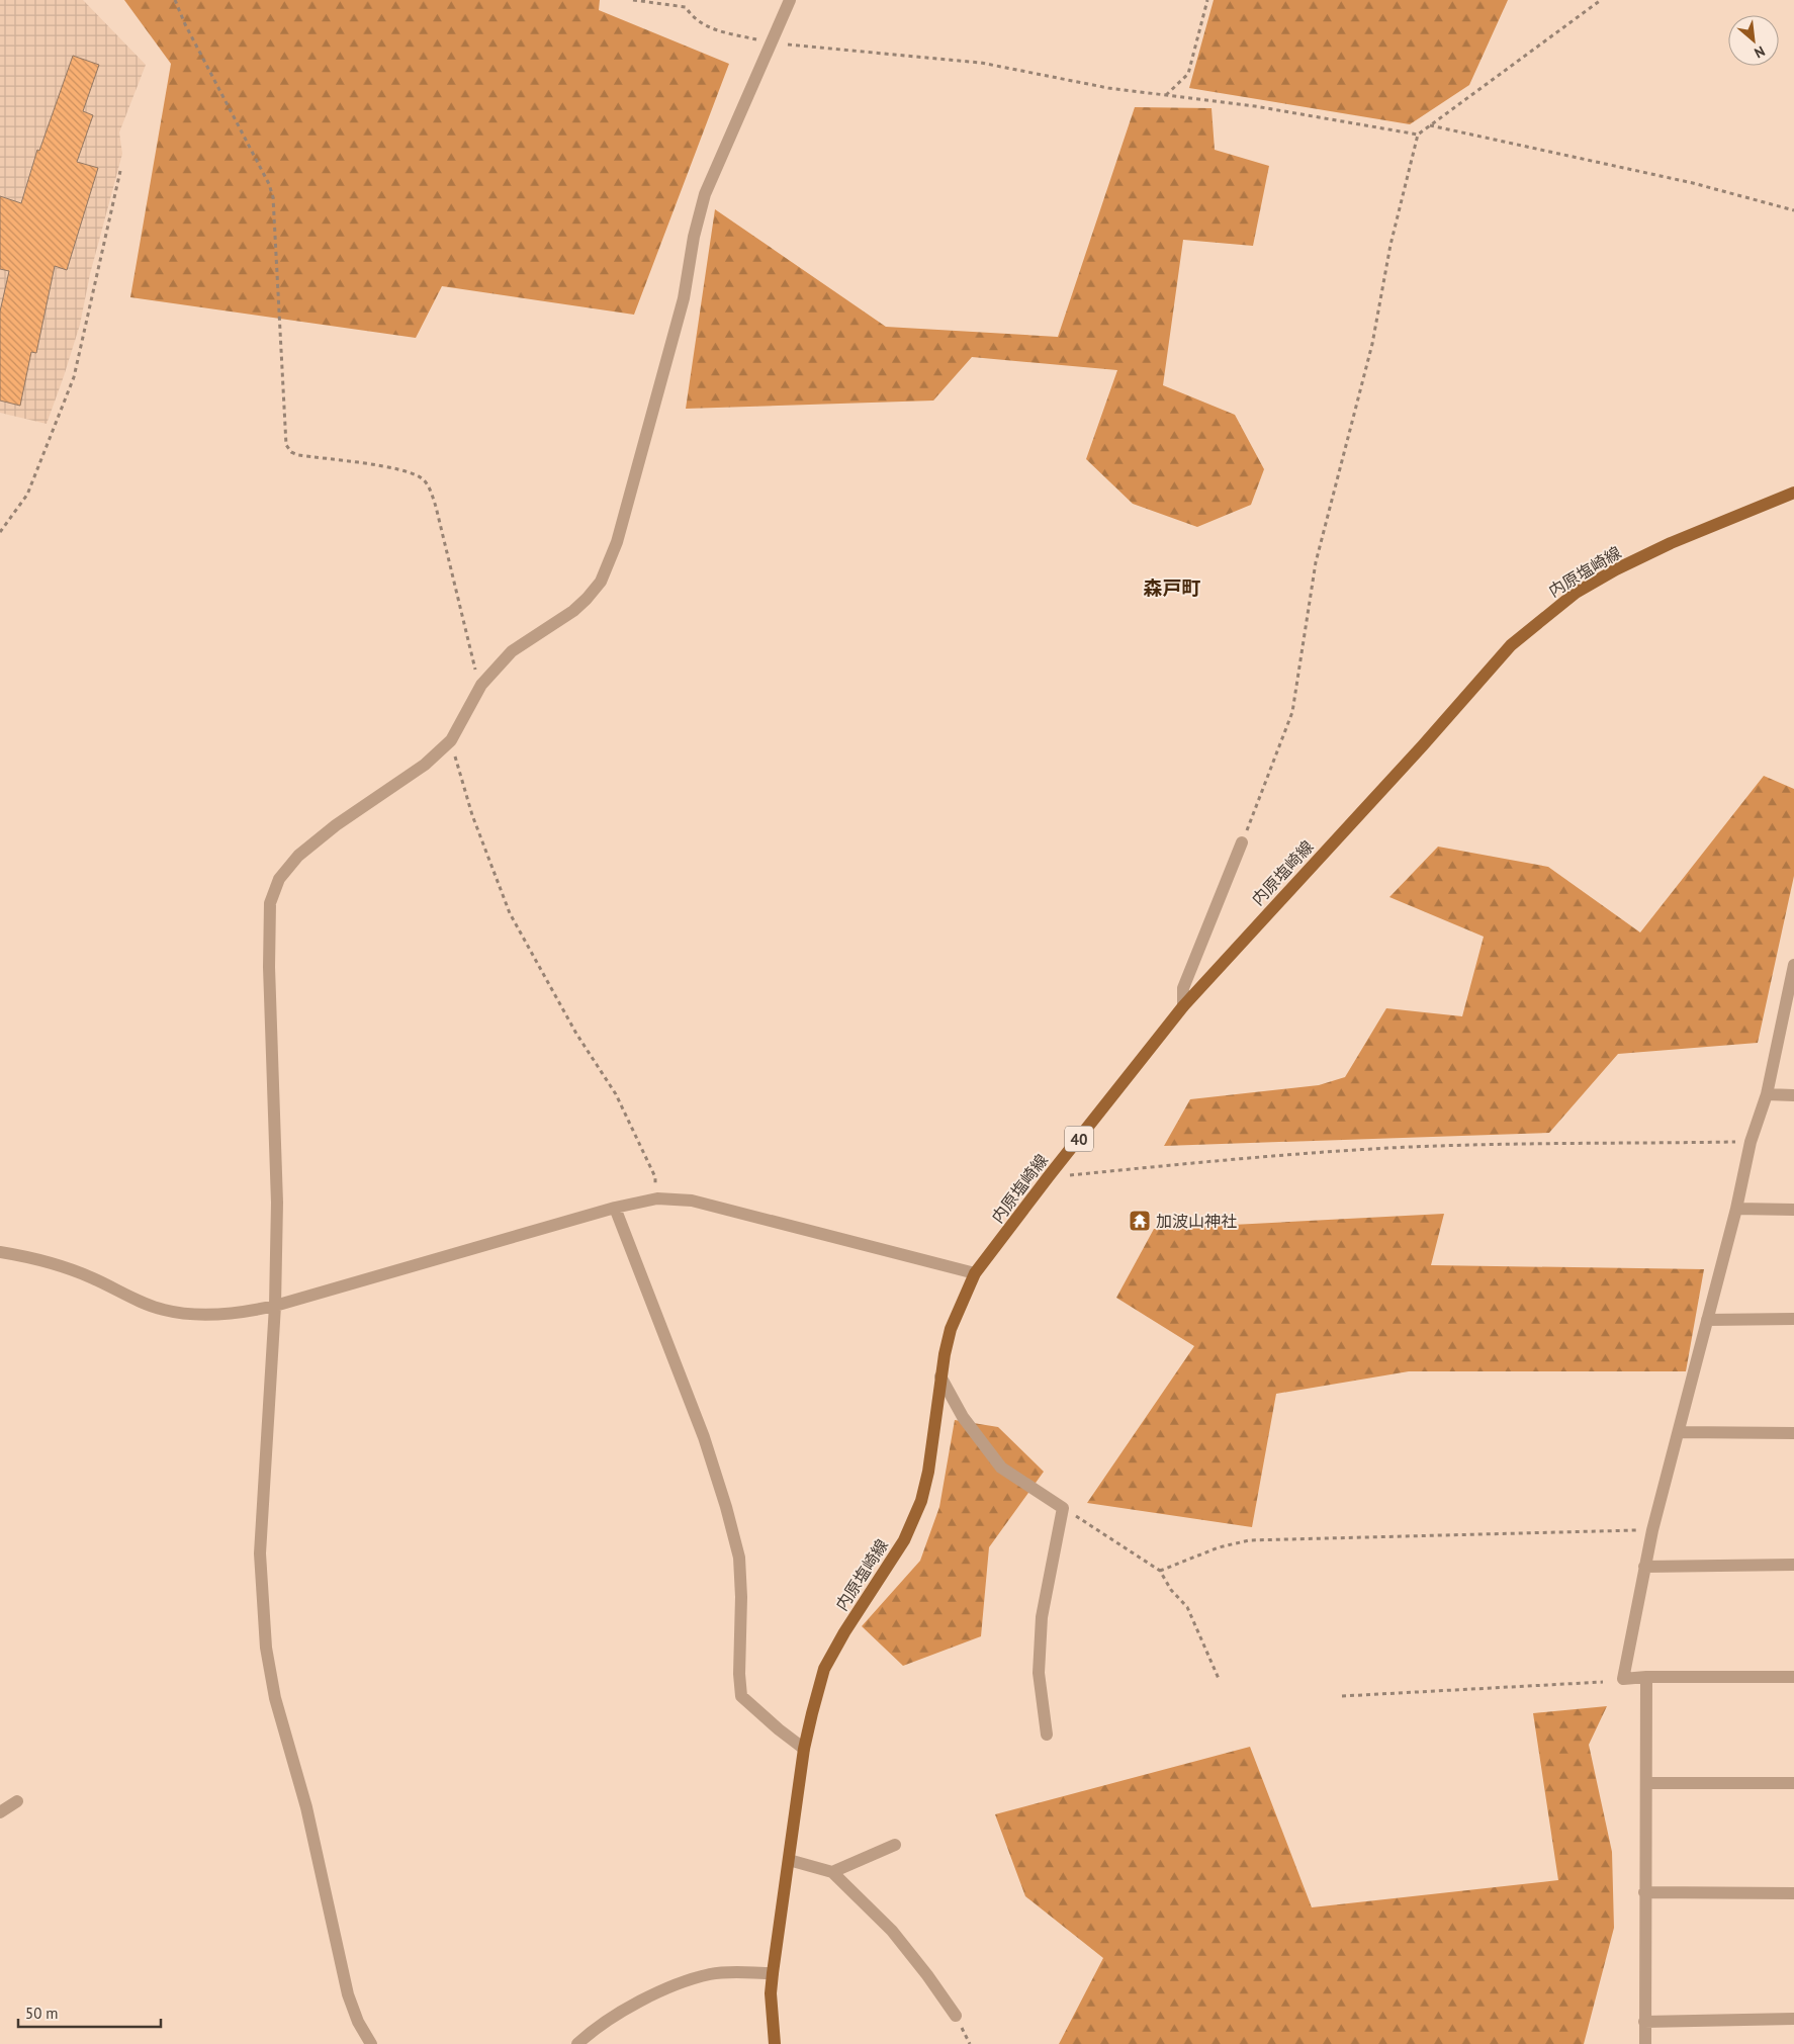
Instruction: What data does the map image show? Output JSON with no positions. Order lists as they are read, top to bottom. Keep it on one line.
{"streets":{"main road":["内原塩崎線","40"]},"districts":["森戸町"],"places":{"temple":["加波山神社"]},"scale_bar":"50 m","north":"bottom right"}
